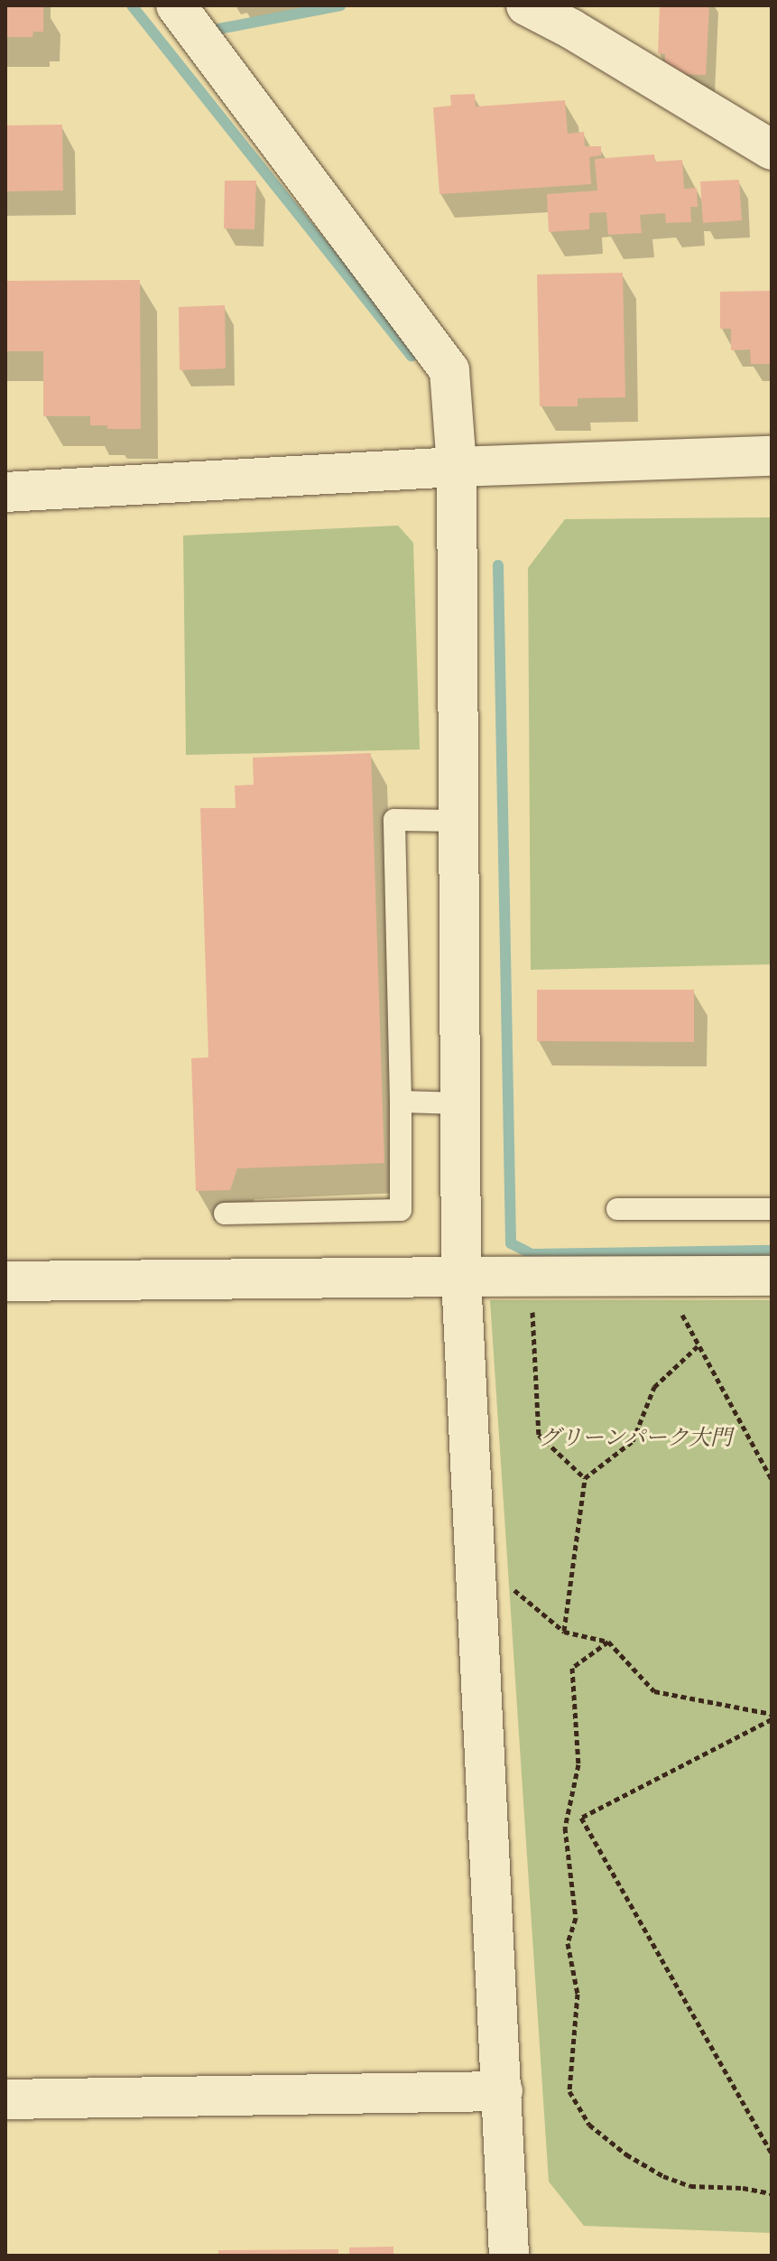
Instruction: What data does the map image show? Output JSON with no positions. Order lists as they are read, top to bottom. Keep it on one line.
{"parks":["グリーンパーク大門"]}
